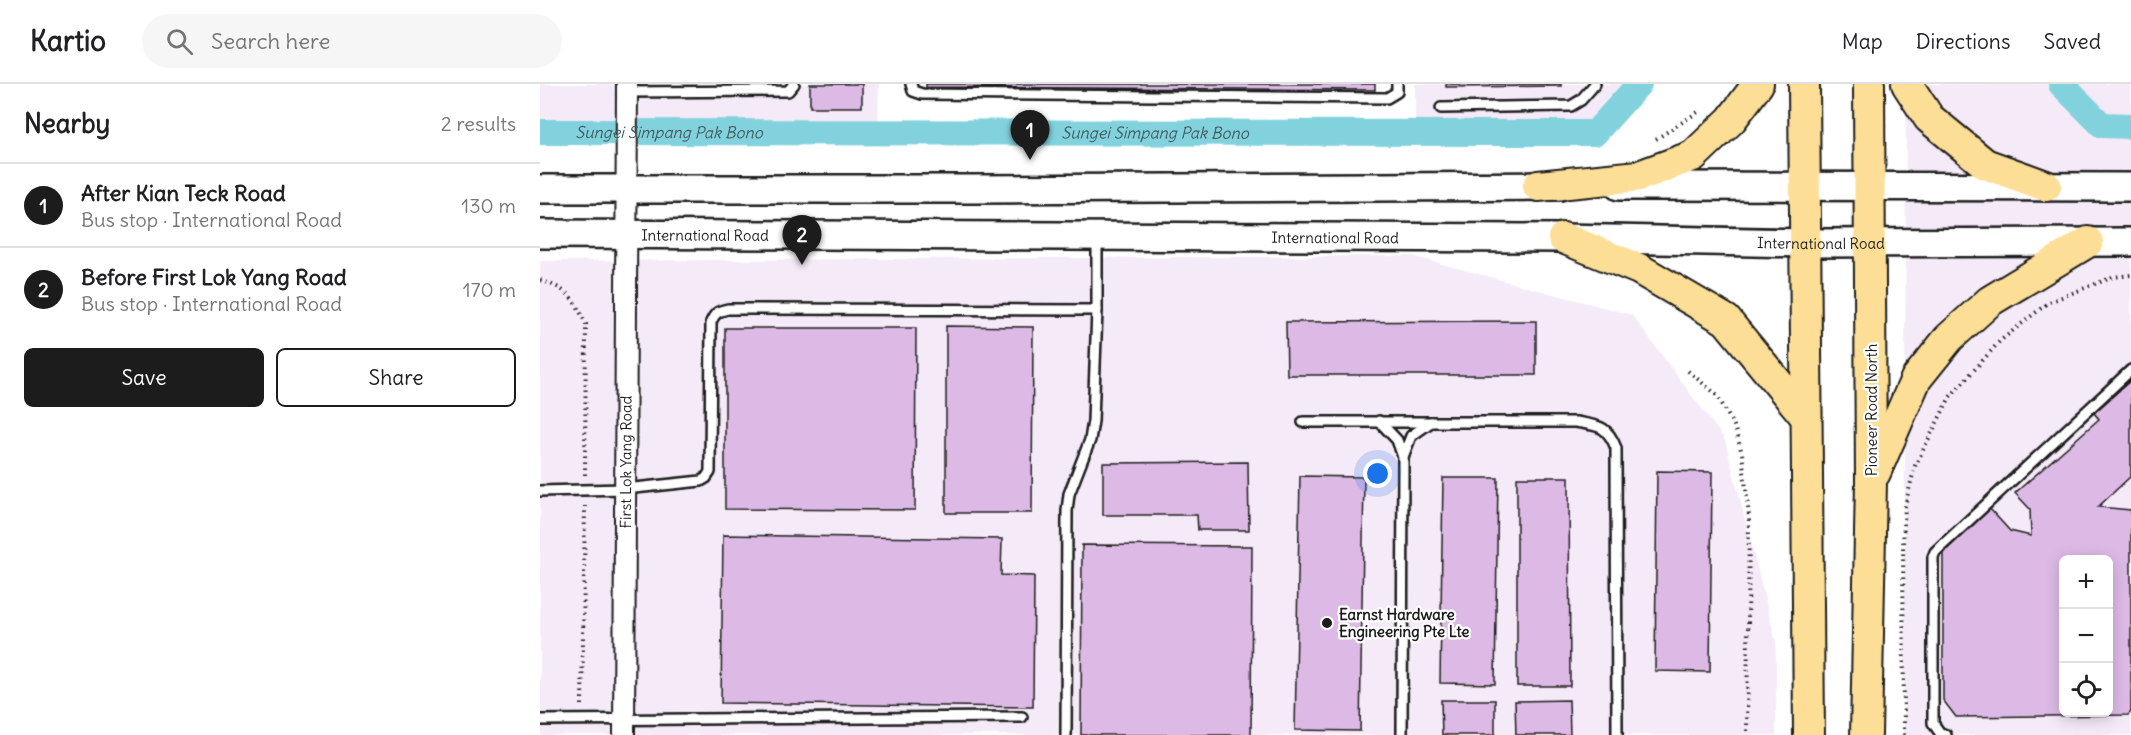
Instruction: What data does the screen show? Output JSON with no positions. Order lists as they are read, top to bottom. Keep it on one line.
{"streets":{"main road":["International Road","Pioneer Road North"],"street":["First Lok Yang Road"]},"crossings":[["International Road","Pioneer Road North"],["International Road","First Lok Yang Road"]],"water":["Sungei Simpang Pak Bono"],"places":["Earnst Hardware Engineering Pte Lte"],"page":{"header":"Kartio","search":"Search here","nav":["Map","Directions","Saved"],"heading":["Nearby","2 results"],"pins":["1","2"],"list":[{"mark":"1","name":"After Kian Teck Road","note":"Bus stop · International Road","value":"130 m"},{"mark":"2","name":"Before First Lok Yang Road","note":"Bus stop · International Road","value":"170 m"}],"buttons":["Save","Share"],"map_buttons":["+","−"]}}
